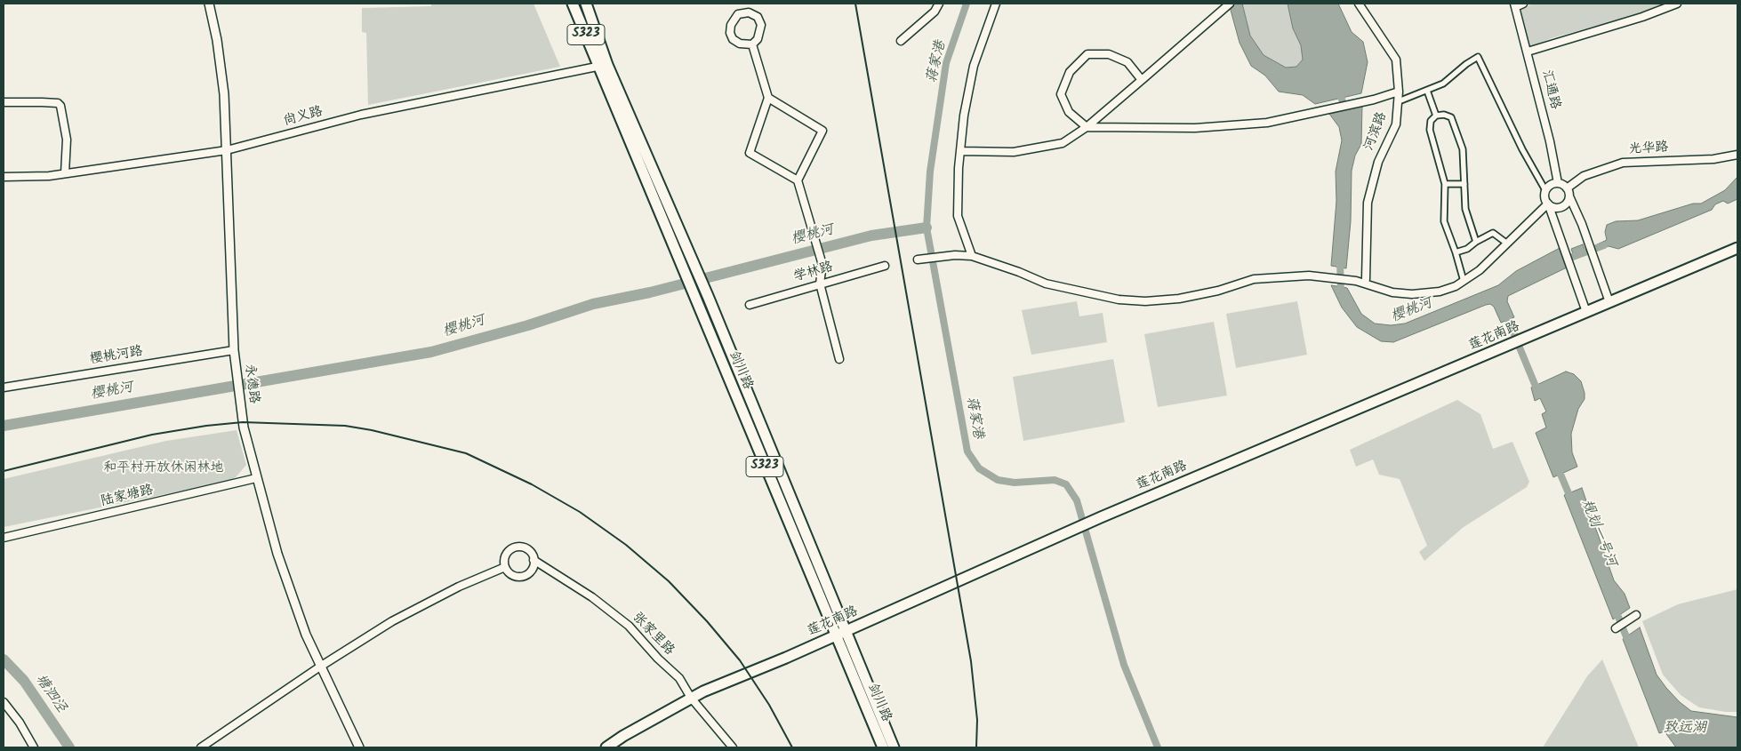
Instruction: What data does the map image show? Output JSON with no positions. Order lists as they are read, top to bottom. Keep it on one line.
{"streets":{"main road":["S323","莲花南路","剑川路"],"street":["汇通路","尚义路","河滨路","光华路","学林路","樱桃河路","永德路","陆家塘路","张家里路"]},"crossings":[["汇通路","光华路"],["尚义路","剑川路"],["尚义路","永德路"],["莲花南路","剑川路"],["莲花南路","张家里路"],["樱桃河路","永德路"],["永德路","陆家塘路"]],"water":["蒋家港","樱桃河","规划一号河","塘泗泾","致远湖"],"parks":["和平村开放休闲林地"]}
